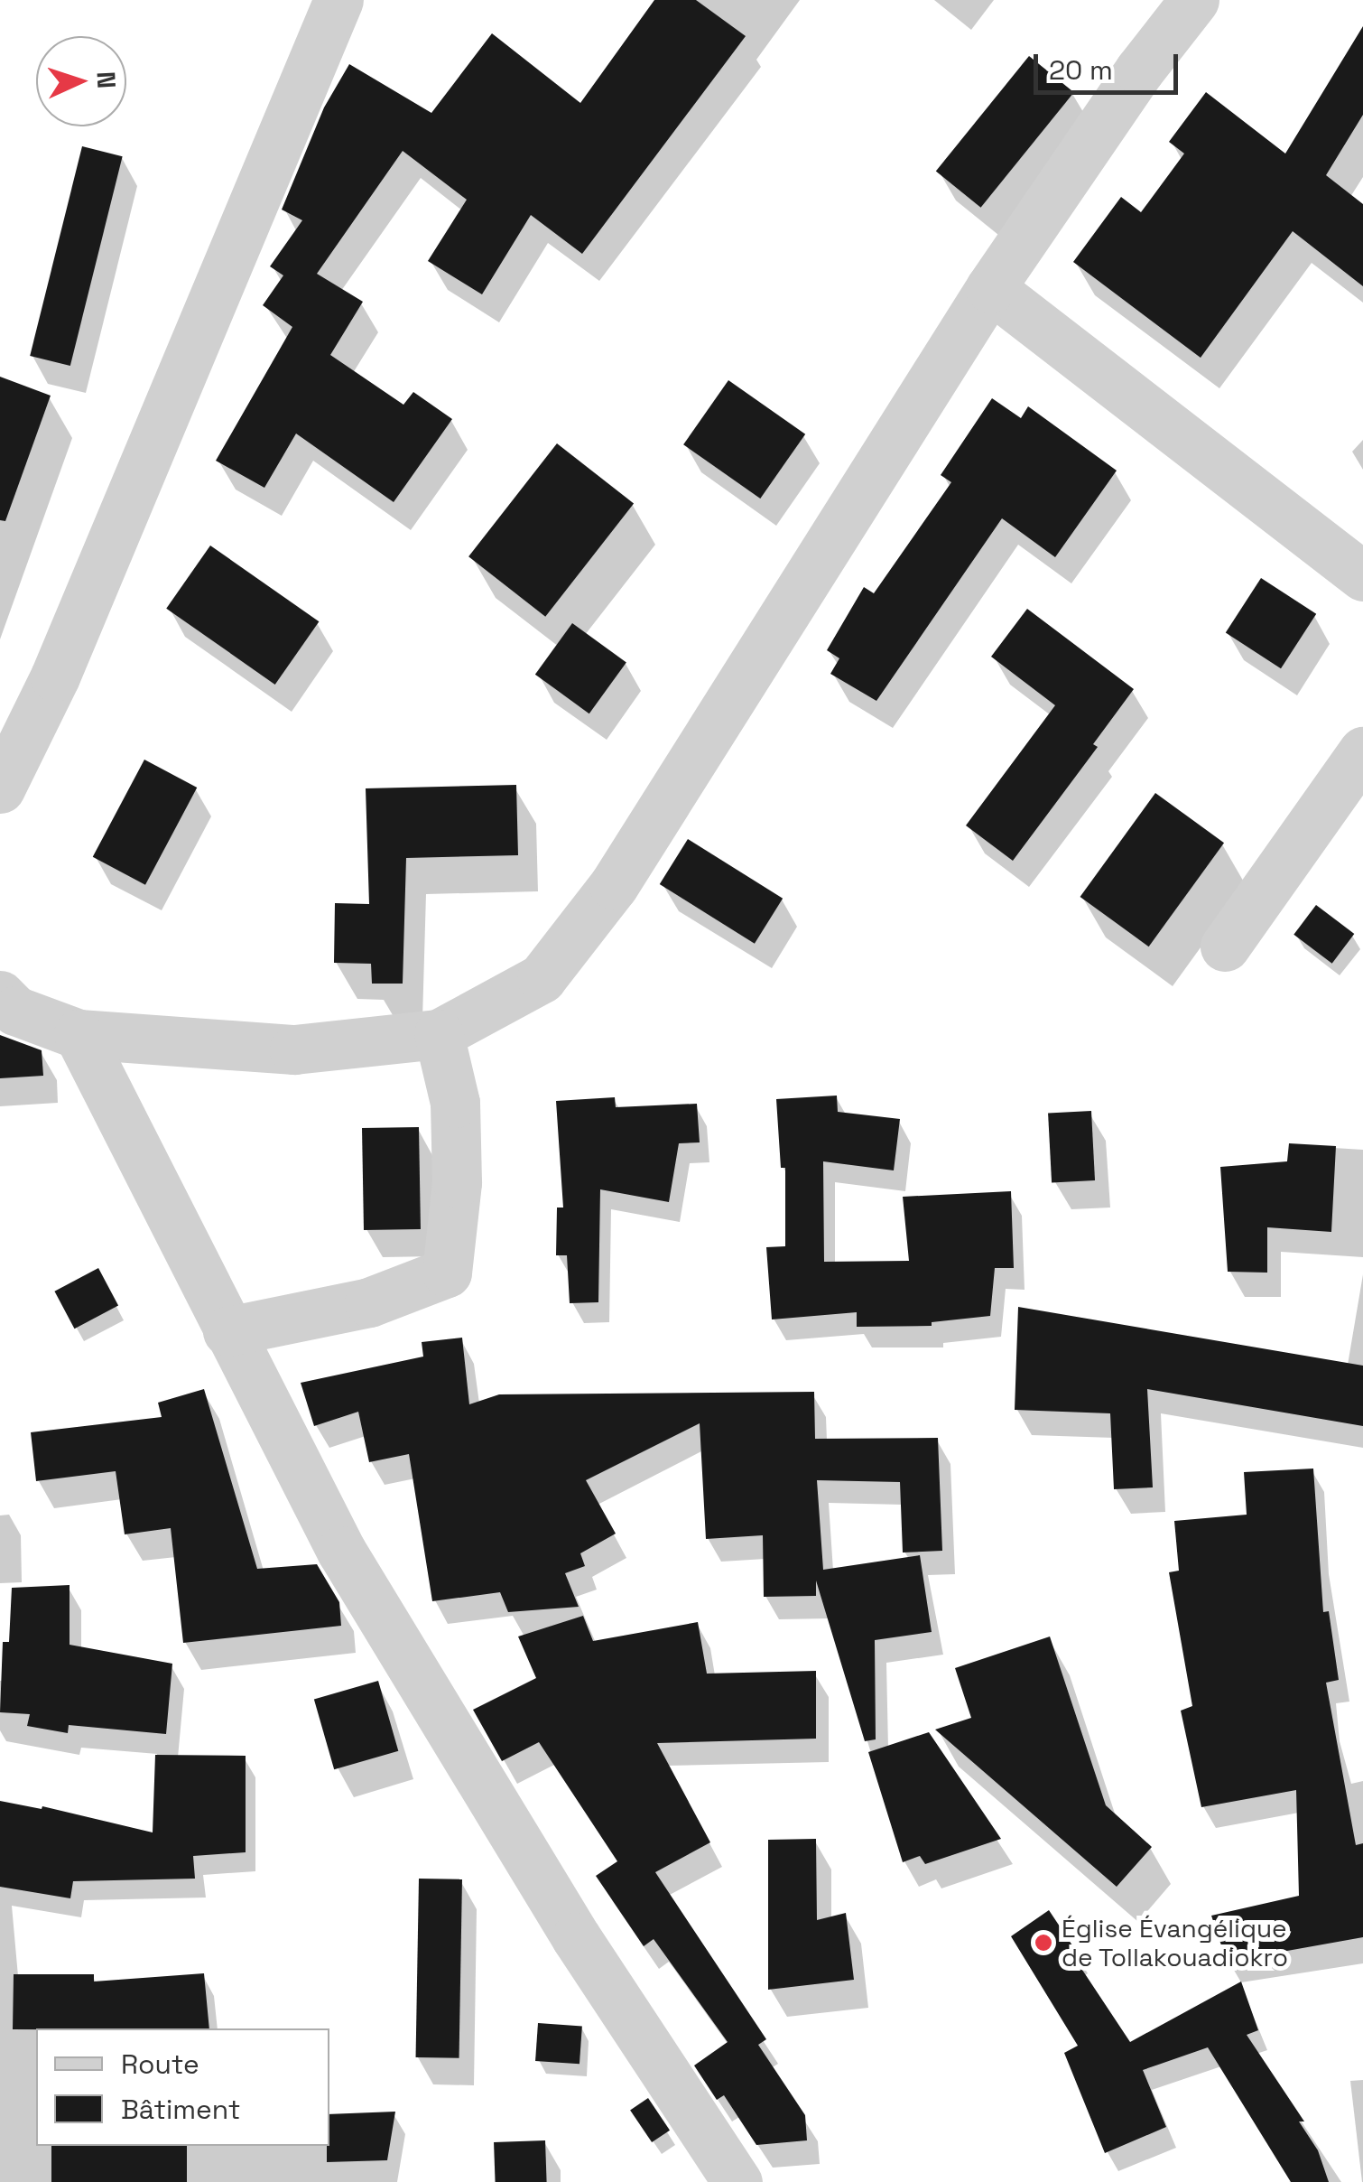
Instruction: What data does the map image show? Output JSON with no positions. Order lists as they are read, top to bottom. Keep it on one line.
{"places":["Église Évangélique de Tollakouadiokro"],"legend":["Route","Bâtiment"],"scale_bar":"20 m","north":"right"}
